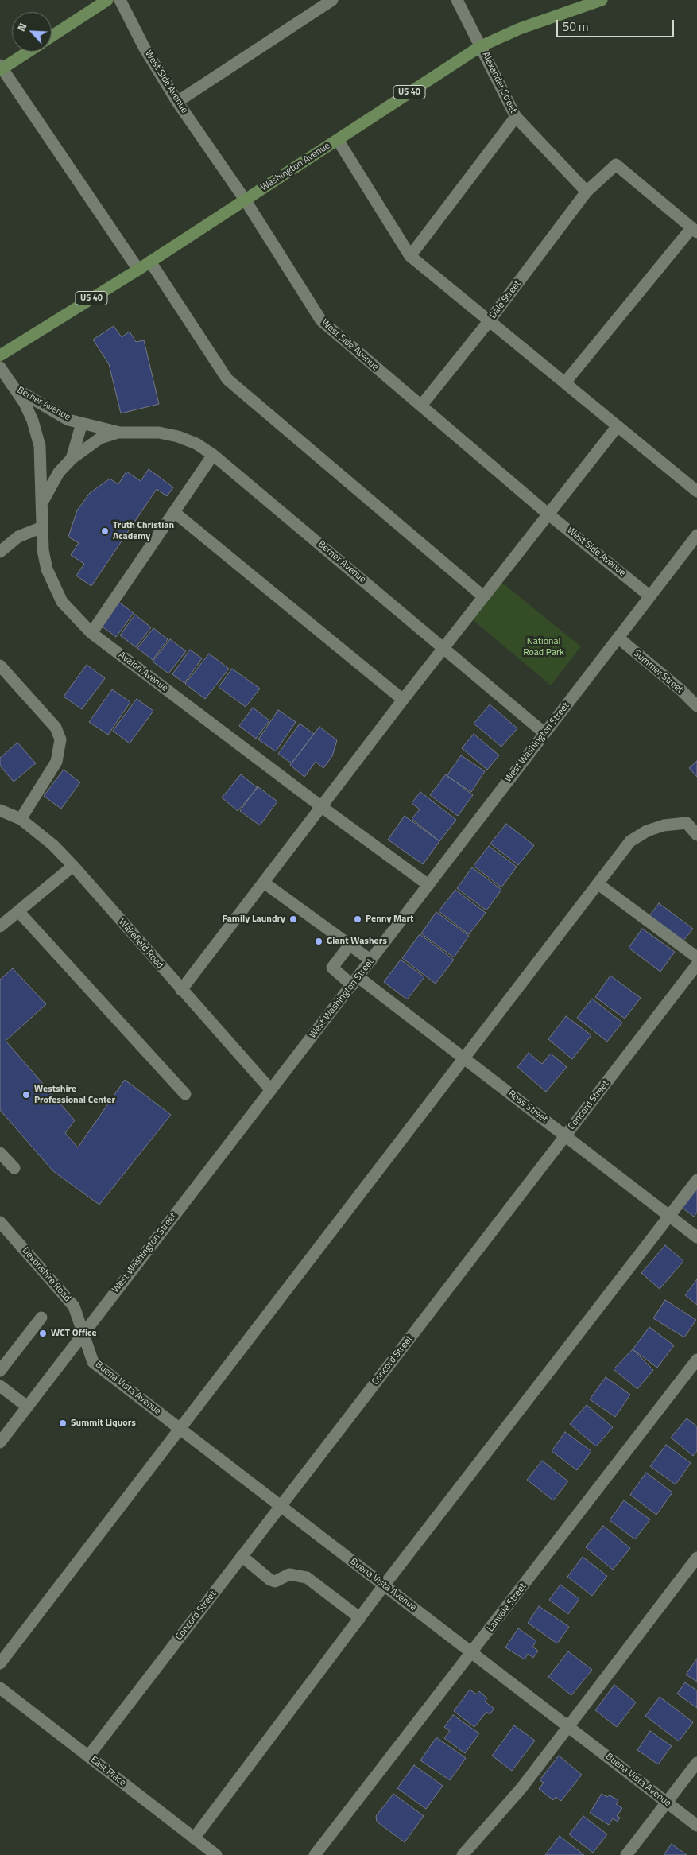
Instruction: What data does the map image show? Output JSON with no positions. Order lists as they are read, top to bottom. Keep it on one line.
{"streets":{"main road":["US 40","Washington Avenue"],"street":["West Side Avenue","Alexander Street","Dale Street","Berner Avenue","Avalon Avenue","Summer Street","West Washington Street","Wakefield Road","Concord Street","Ross Street","Devonshire Road","Buena Vista Avenue","Lanvale Street","East Place"]},"crossings":[["West Side Avenue","Washington Avenue"],["West Side Avenue","Dale Street"],["West Side Avenue","West Washington Street"],["Alexander Street","Washington Avenue"],["Alexander Street","Dale Street"],["Berner Avenue","Avalon Avenue"],["Berner Avenue","West Washington Street"],["Avalon Avenue","West Washington Street"],["Summer Street","West Washington Street"],["West Washington Street","Wakefield Road"],["West Washington Street","Ross Street"],["West Washington Street","Devonshire Road"],["West Washington Street","Buena Vista Avenue"],["Concord Street","Ross Street"],["Concord Street","Buena Vista Avenue"],["Concord Street","East Place"],["Devonshire Road","Buena Vista Avenue"],["Buena Vista Avenue","Lanvale Street"]],"parks":["National Road Park"],"places":["Truth Christian Academy","Family Laundry","Penny Mart","Giant Washers","Westshire Professional Center","WCT Office","Summit Liquors"],"scale_bar":"50 m","north":"top left"}
